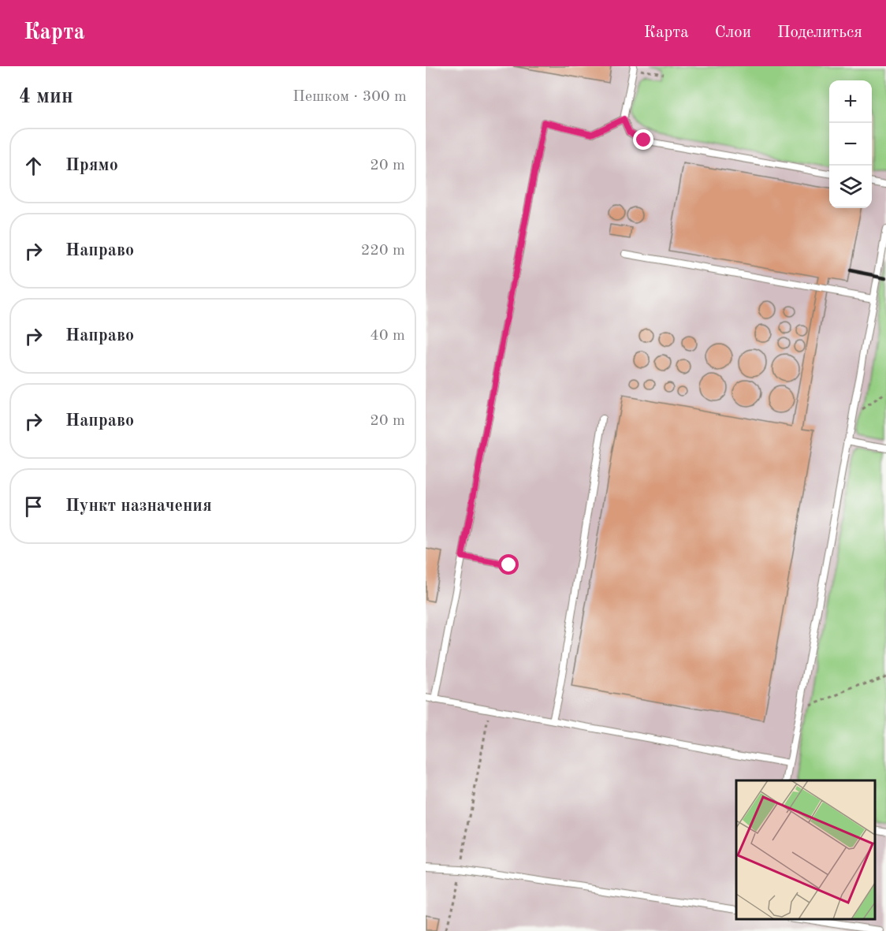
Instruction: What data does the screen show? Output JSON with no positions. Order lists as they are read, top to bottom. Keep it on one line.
{"page":{"header":"Карта","nav":["Карта","Слои","Поделиться"],"heading":["4 мин","Пешком · 300 m"],"map_buttons":["+","−"],"list":[["Прямо","20 m"],["Направо","220 m"],["Направо","40 m"],["Направо","20 m"],"Пункт назначения"]}}
